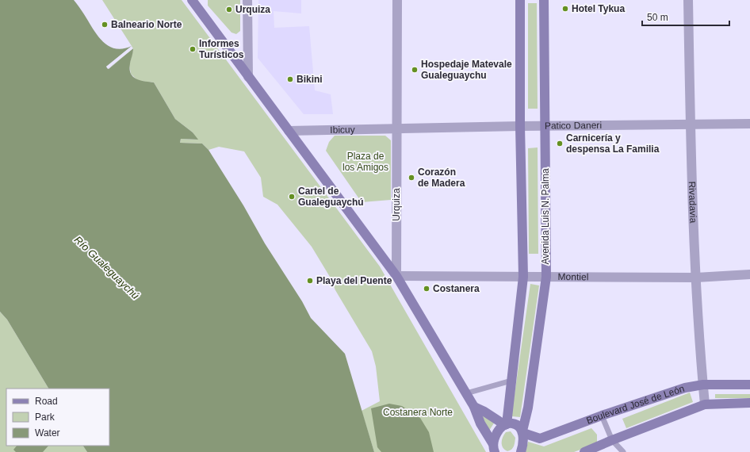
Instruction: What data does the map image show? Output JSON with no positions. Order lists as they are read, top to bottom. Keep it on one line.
{"streets":{"main road":["Avenida Luis N. Palma","Boulevard José de León"],"street":["Patico Daneri","Ibicuy","Rivadavia","Urquiza","Montiel"]},"crossings":[["Patico Daneri","Ibicuy"],["Patico Daneri","Rivadavia"],["Patico Daneri","Urquiza"],["Patico Daneri","Avenida Luis N. Palma"],["Ibicuy","Urquiza"],["Rivadavia","Montiel"],["Rivadavia","Boulevard José de León"],["Urquiza","Montiel"],["Avenida Luis N. Palma","Montiel"],["Avenida Luis N. Palma","Boulevard José de León"]],"water":["Río Gualeguaychú"],"parks":["Plaza de los Amigos","Costanera Norte"],"places":["Hotel Tykua","Urquiza","Balneario Norte","Informes Turísticos","Hospedaje Matevale Gualeguaychu","Bikini","Carnicería y despensa La Familia","Corazón de Madera","Cartel de Gualeguaychú","Playa del Puente","Costanera"],"legend":["Road","Park","Water"],"scale_bar":"50 m"}
